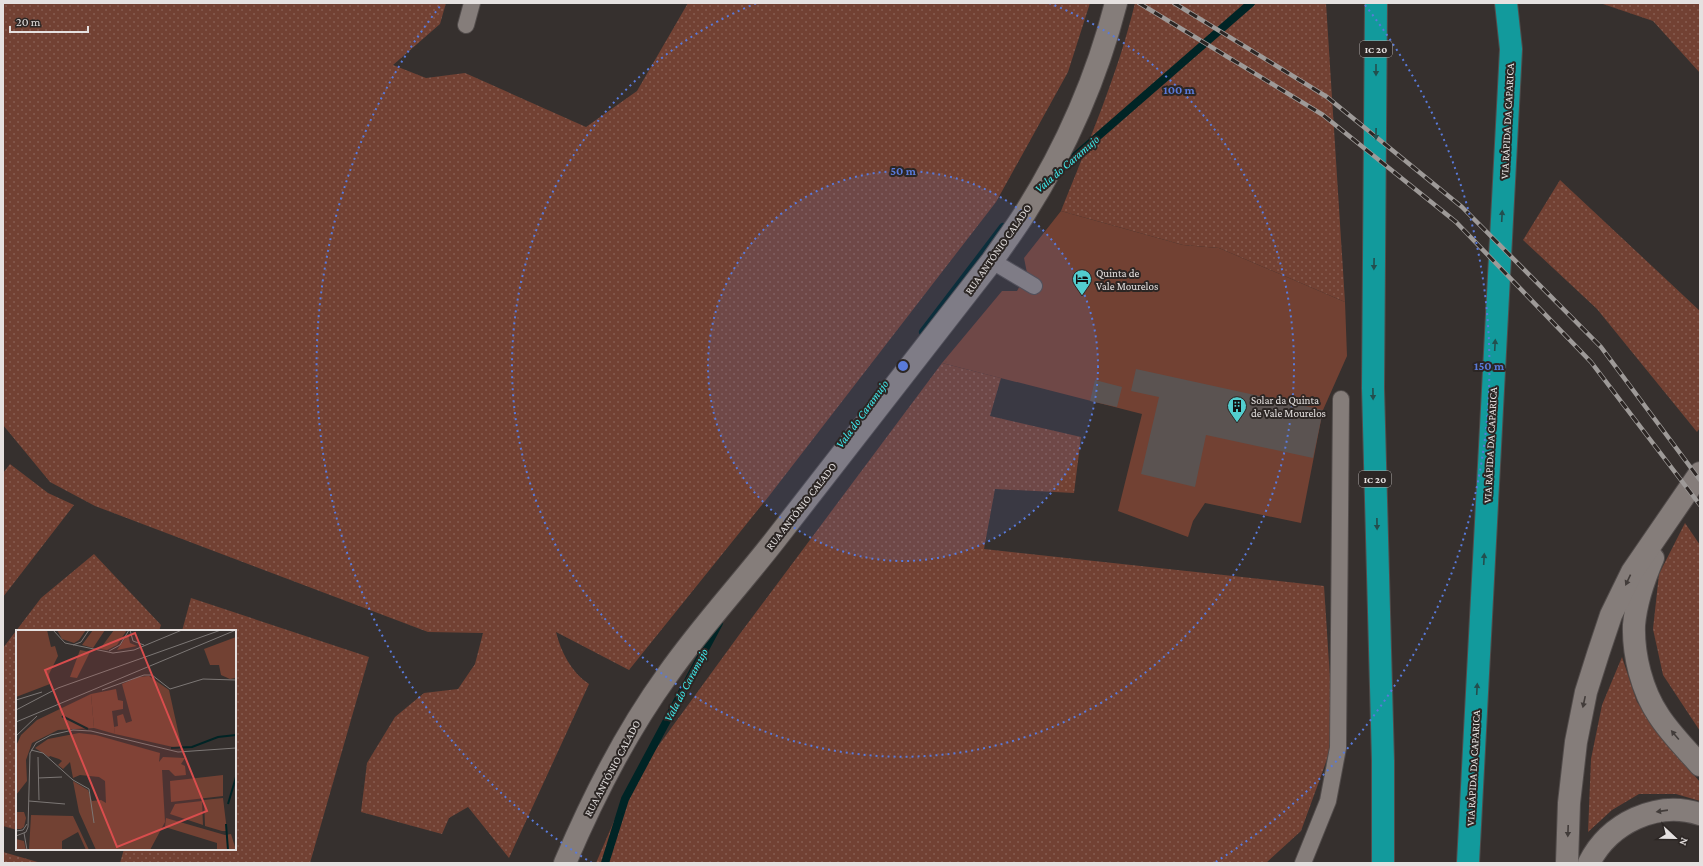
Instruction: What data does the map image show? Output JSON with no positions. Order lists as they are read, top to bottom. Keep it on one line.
{"streets":{"highway":["IC 20","VIA RÁPIDA DA CAPARICA"],"street":["RUA ANTÓNIO CALADO"]},"water":["Vala do Caramujo"],"places":{"hotel":["Quinta de Vale Mourelos"],"building":["Solar da Quinta de Vale Mourelos"]},"scale_bar":"20 m","north":"right","rings":["100 m","50 m","150 m"]}
